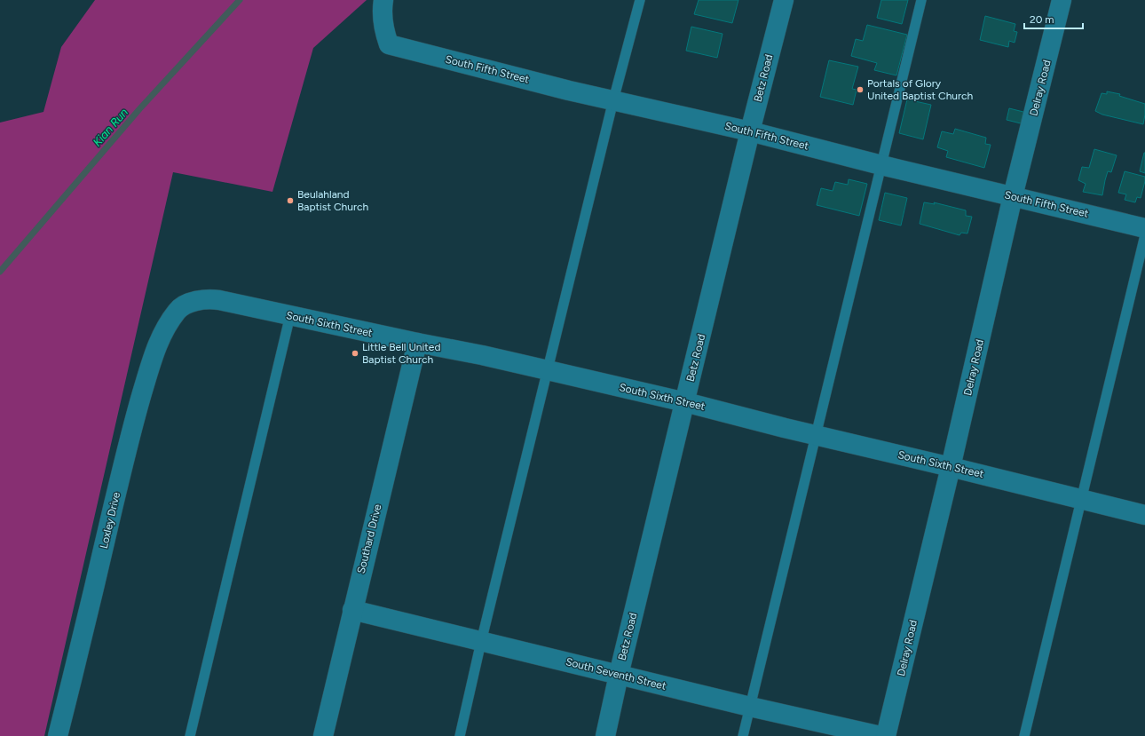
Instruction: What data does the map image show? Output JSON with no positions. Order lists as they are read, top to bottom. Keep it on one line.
{"streets":{"street":["South Fifth Street","Betz Road","Delray Road","South Sixth Street","Loxley Drive","Southard Drive","South Seventh Street"]},"crossings":[["South Fifth Street","Betz Road"],["South Fifth Street","Delray Road"],["Betz Road","South Sixth Street"],["Betz Road","South Seventh Street"],["Delray Road","South Sixth Street"],["South Sixth Street","Loxley Drive"],["South Sixth Street","Southard Drive"],["Southard Drive","South Seventh Street"]],"water":["Kian Run"],"places":["Portals of Glory United Baptist Church","Beulahland Baptist Church","Little Bell United Baptist Church"],"scale_bar":"20 m"}
